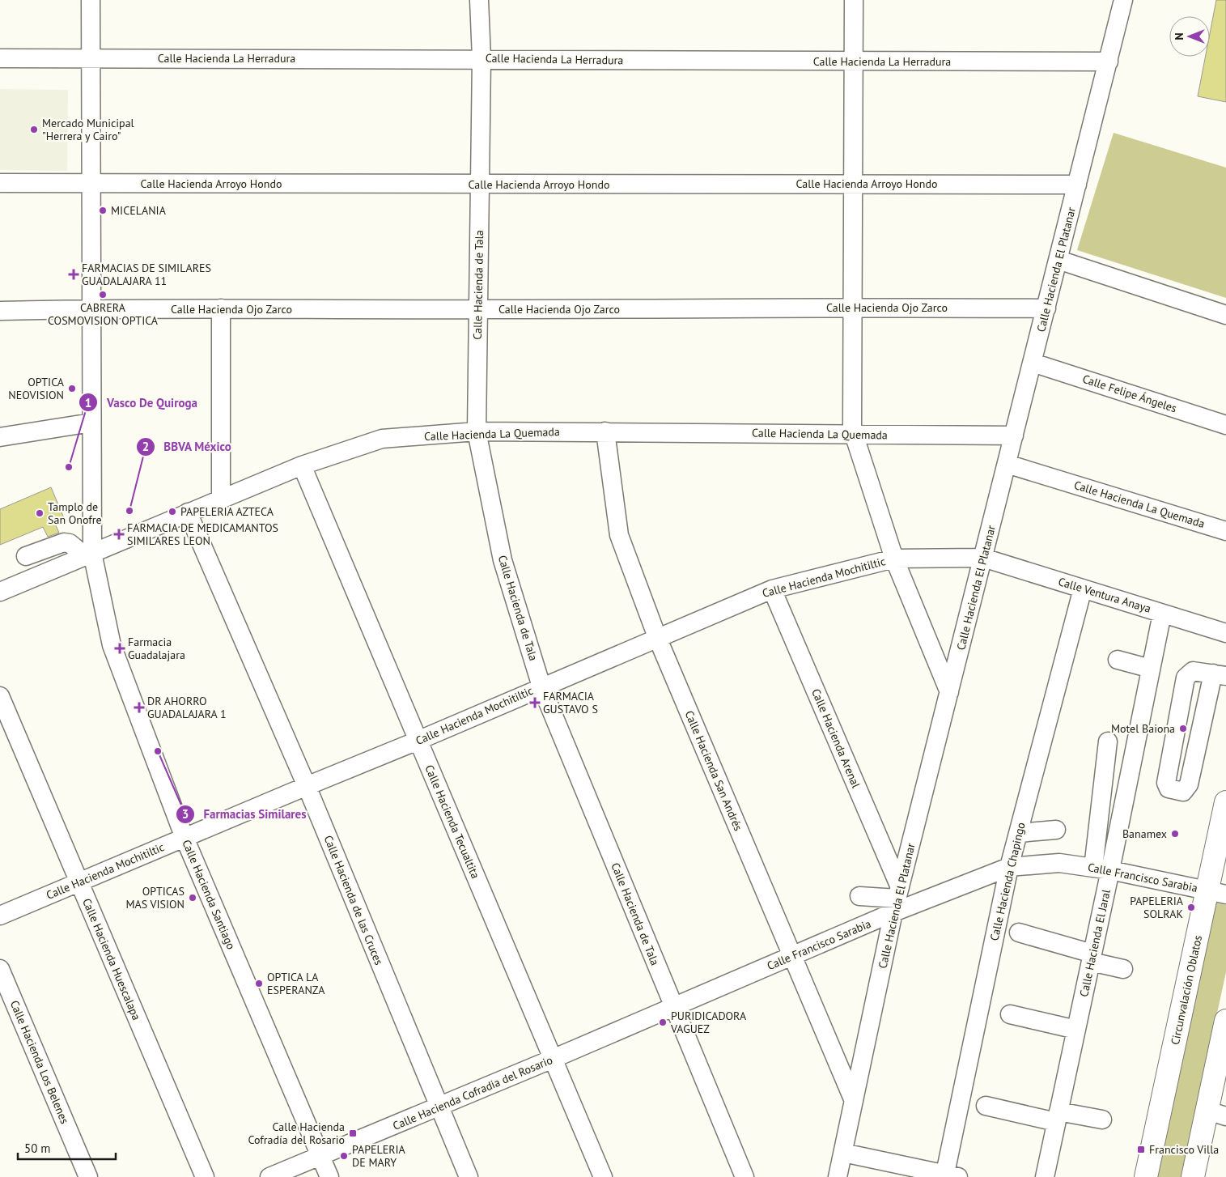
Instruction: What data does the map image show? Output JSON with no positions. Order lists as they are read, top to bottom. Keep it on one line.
{"streets":{"main road":["Circunvalación Oblatos"],"street":["Calle Hacienda La Herradura","Calle Hacienda Arroyo Hondo","Calle Hacienda El Platanar","Calle Hacienda de Tala","Calle Hacienda Ojo Zarco","Calle Felipe Ángeles","Calle Hacienda La Quemada","Calle Hacienda Mochitiltic","Calle Ventura Anaya","Calle Hacienda Arenal","Calle Hacienda San Andrés","Calle Hacienda Tecualtita","Calle Francisco Sarabia","Calle Hacienda Chapingo","Calle Hacienda Santiago","Calle Hacienda de las Cruces","Calle Hacienda El Jaral","Calle Hacienda Huescalapa","Calle Hacienda Los Belenes","Calle Hacienda Cofradia del Rosario"]},"crossings":[["Calle Hacienda La Herradura","Calle Hacienda El Platanar"],["Calle Hacienda La Herradura","Calle Hacienda de Tala"],["Calle Hacienda La Herradura","Calle Hacienda Santiago"],["Calle Hacienda Arroyo Hondo","Calle Hacienda El Platanar"],["Calle Hacienda Arroyo Hondo","Calle Hacienda de Tala"],["Calle Hacienda Arroyo Hondo","Calle Hacienda Santiago"],["Calle Hacienda El Platanar","Calle Hacienda Ojo Zarco"],["Calle Hacienda El Platanar","Calle Felipe Ángeles"],["Calle Hacienda El Platanar","Calle Hacienda La Quemada"],["Calle Hacienda El Platanar","Calle Hacienda Mochitiltic"],["Calle Hacienda El Platanar","Calle Ventura Anaya"],["Calle Hacienda El Platanar","Calle Hacienda Arenal"],["Calle Hacienda El Platanar","Calle Hacienda San Andrés"],["Calle Hacienda El Platanar","Calle Francisco Sarabia"],["Calle Hacienda de Tala","Calle Hacienda Ojo Zarco"],["Calle Hacienda de Tala","Calle Hacienda La Quemada"],["Calle Hacienda de Tala","Calle Hacienda Mochitiltic"],["Calle Hacienda de Tala","Calle Francisco Sarabia"],["Calle Hacienda de Tala","Calle Hacienda Cofradia del Rosario"],["Calle Hacienda Ojo Zarco","Calle Hacienda Santiago"],["Calle Hacienda La Quemada","Calle Hacienda San Andrés"],["Calle Hacienda La Quemada","Calle Hacienda Tecualtita"],["Calle Hacienda La Quemada","Calle Hacienda Santiago"],["Calle Hacienda La Quemada","Calle Hacienda de las Cruces"],["Calle Hacienda Mochitiltic","Calle Ventura Anaya"],["Calle Hacienda Mochitiltic","Calle Hacienda Arenal"],["Calle Hacienda Mochitiltic","Calle Hacienda San Andrés"],["Calle Hacienda Mochitiltic","Calle Hacienda Tecualtita"],["Calle Hacienda Mochitiltic","Calle Hacienda Santiago"],["Calle Hacienda Mochitiltic","Calle Hacienda de las Cruces"],["Calle Hacienda Mochitiltic","Calle Hacienda Huescalapa"],["Calle Ventura Anaya","Calle Hacienda Chapingo"],["Calle Ventura Anaya","Calle Hacienda El Jaral"],["Calle Hacienda Arenal","Calle Francisco Sarabia"],["Calle Hacienda San Andrés","Calle Francisco Sarabia"],["Calle Hacienda Tecualtita","Calle Hacienda Cofradia del Rosario"],["Calle Francisco Sarabia","Calle Hacienda Chapingo"],["Calle Francisco Sarabia","Calle Hacienda El Jaral"],["Calle Francisco Sarabia","Circunvalación Oblatos"],["Calle Francisco Sarabia","Calle Hacienda Cofradia del Rosario"],["Calle Hacienda Santiago","Calle Hacienda Cofradia del Rosario"],["Calle Hacienda de las Cruces","Calle Hacienda Cofradia del Rosario"]],"places":{"other":["Mercado Municipal \"Herrera y Cairo\"","MICELANIA","CABRERA COSMOVISION OPTICA","OPTICA NEOVISION","Vasco De Quiroga","BBVA México","PAPELERIA AZTECA","Tamplo de San Onofre","Motel Baiona","Farmacias Similares","Banamex","OPTICAS MAS VISION","PAPELERIA SOLRAK","OPTICA LA ESPERANZA","PURIDICADORA VAGUEZ","PAPELERIA DE MARY"],"health":["FARMACIAS DE SIMILARES GUADALAJARA 11","FARMACIA DE MEDICAMANTOS SIMILARES LEON","Farmacia Guadalajara","FARMACIA GUSTAVO S","DR AHORRO GUADALAJARA 1"],"transit":["Calle Hacienda Cofradía del Rosario","Francisco Villa"]},"scale_bar":"50 m","north":"left"}
